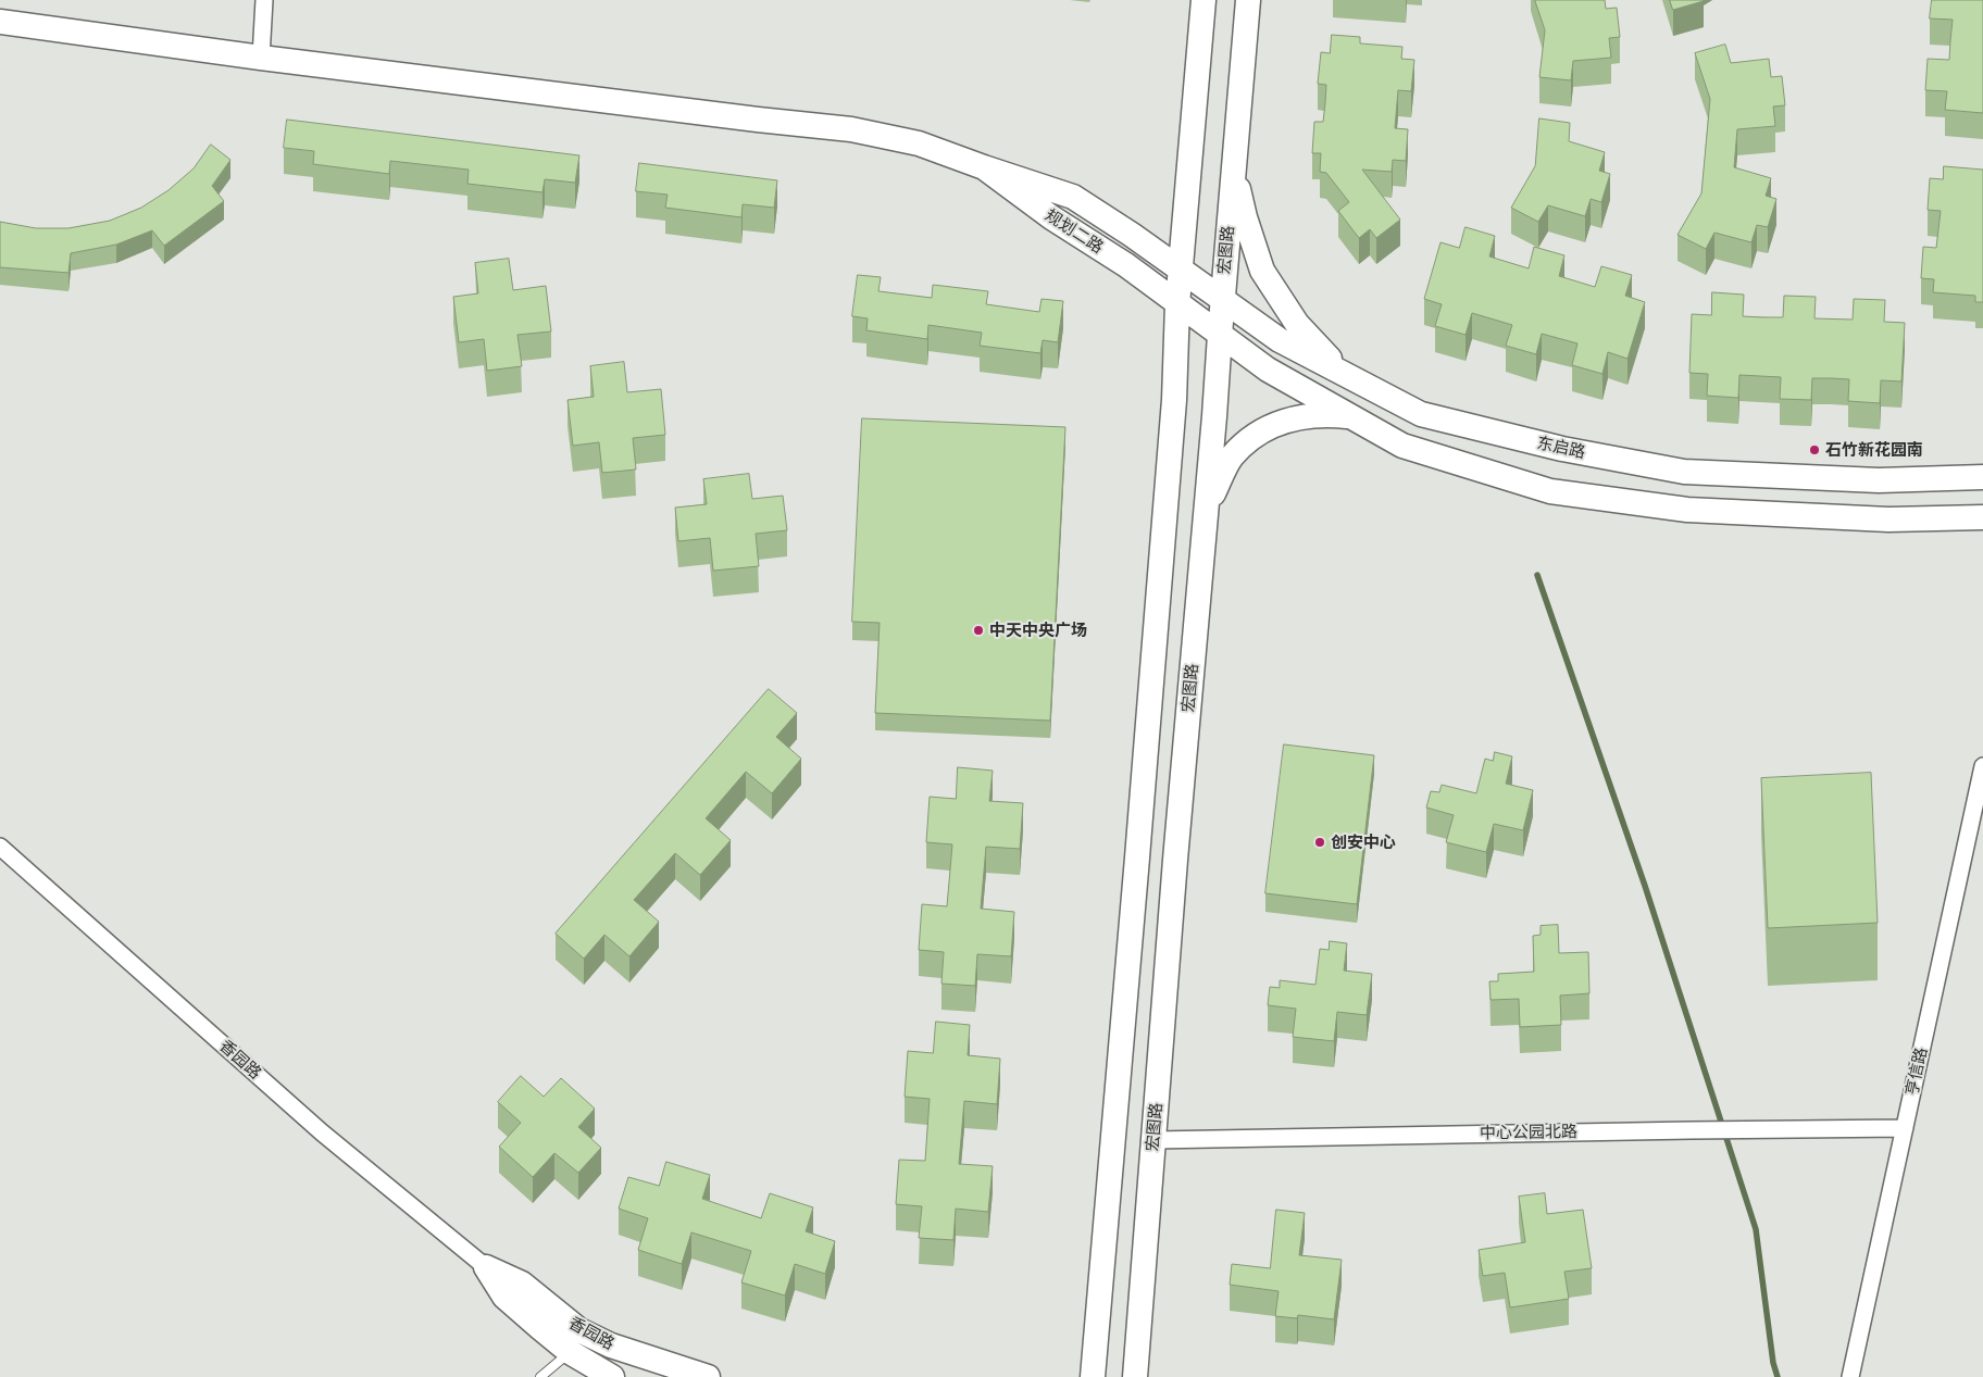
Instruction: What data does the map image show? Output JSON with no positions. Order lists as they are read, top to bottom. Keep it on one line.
{"streets":{"main road":["规划二路","宏图路","东启路","香园路"],"street":["亨信路","中心公园北路"]},"crossings":[["规划二路","宏图路"],["规划二路","东启路"],["宏图路","东启路"],["宏图路","中心公园北路"],["亨信路","中心公园北路"]],"places":["石竹新花园南","中天中央广场","创安中心"]}
